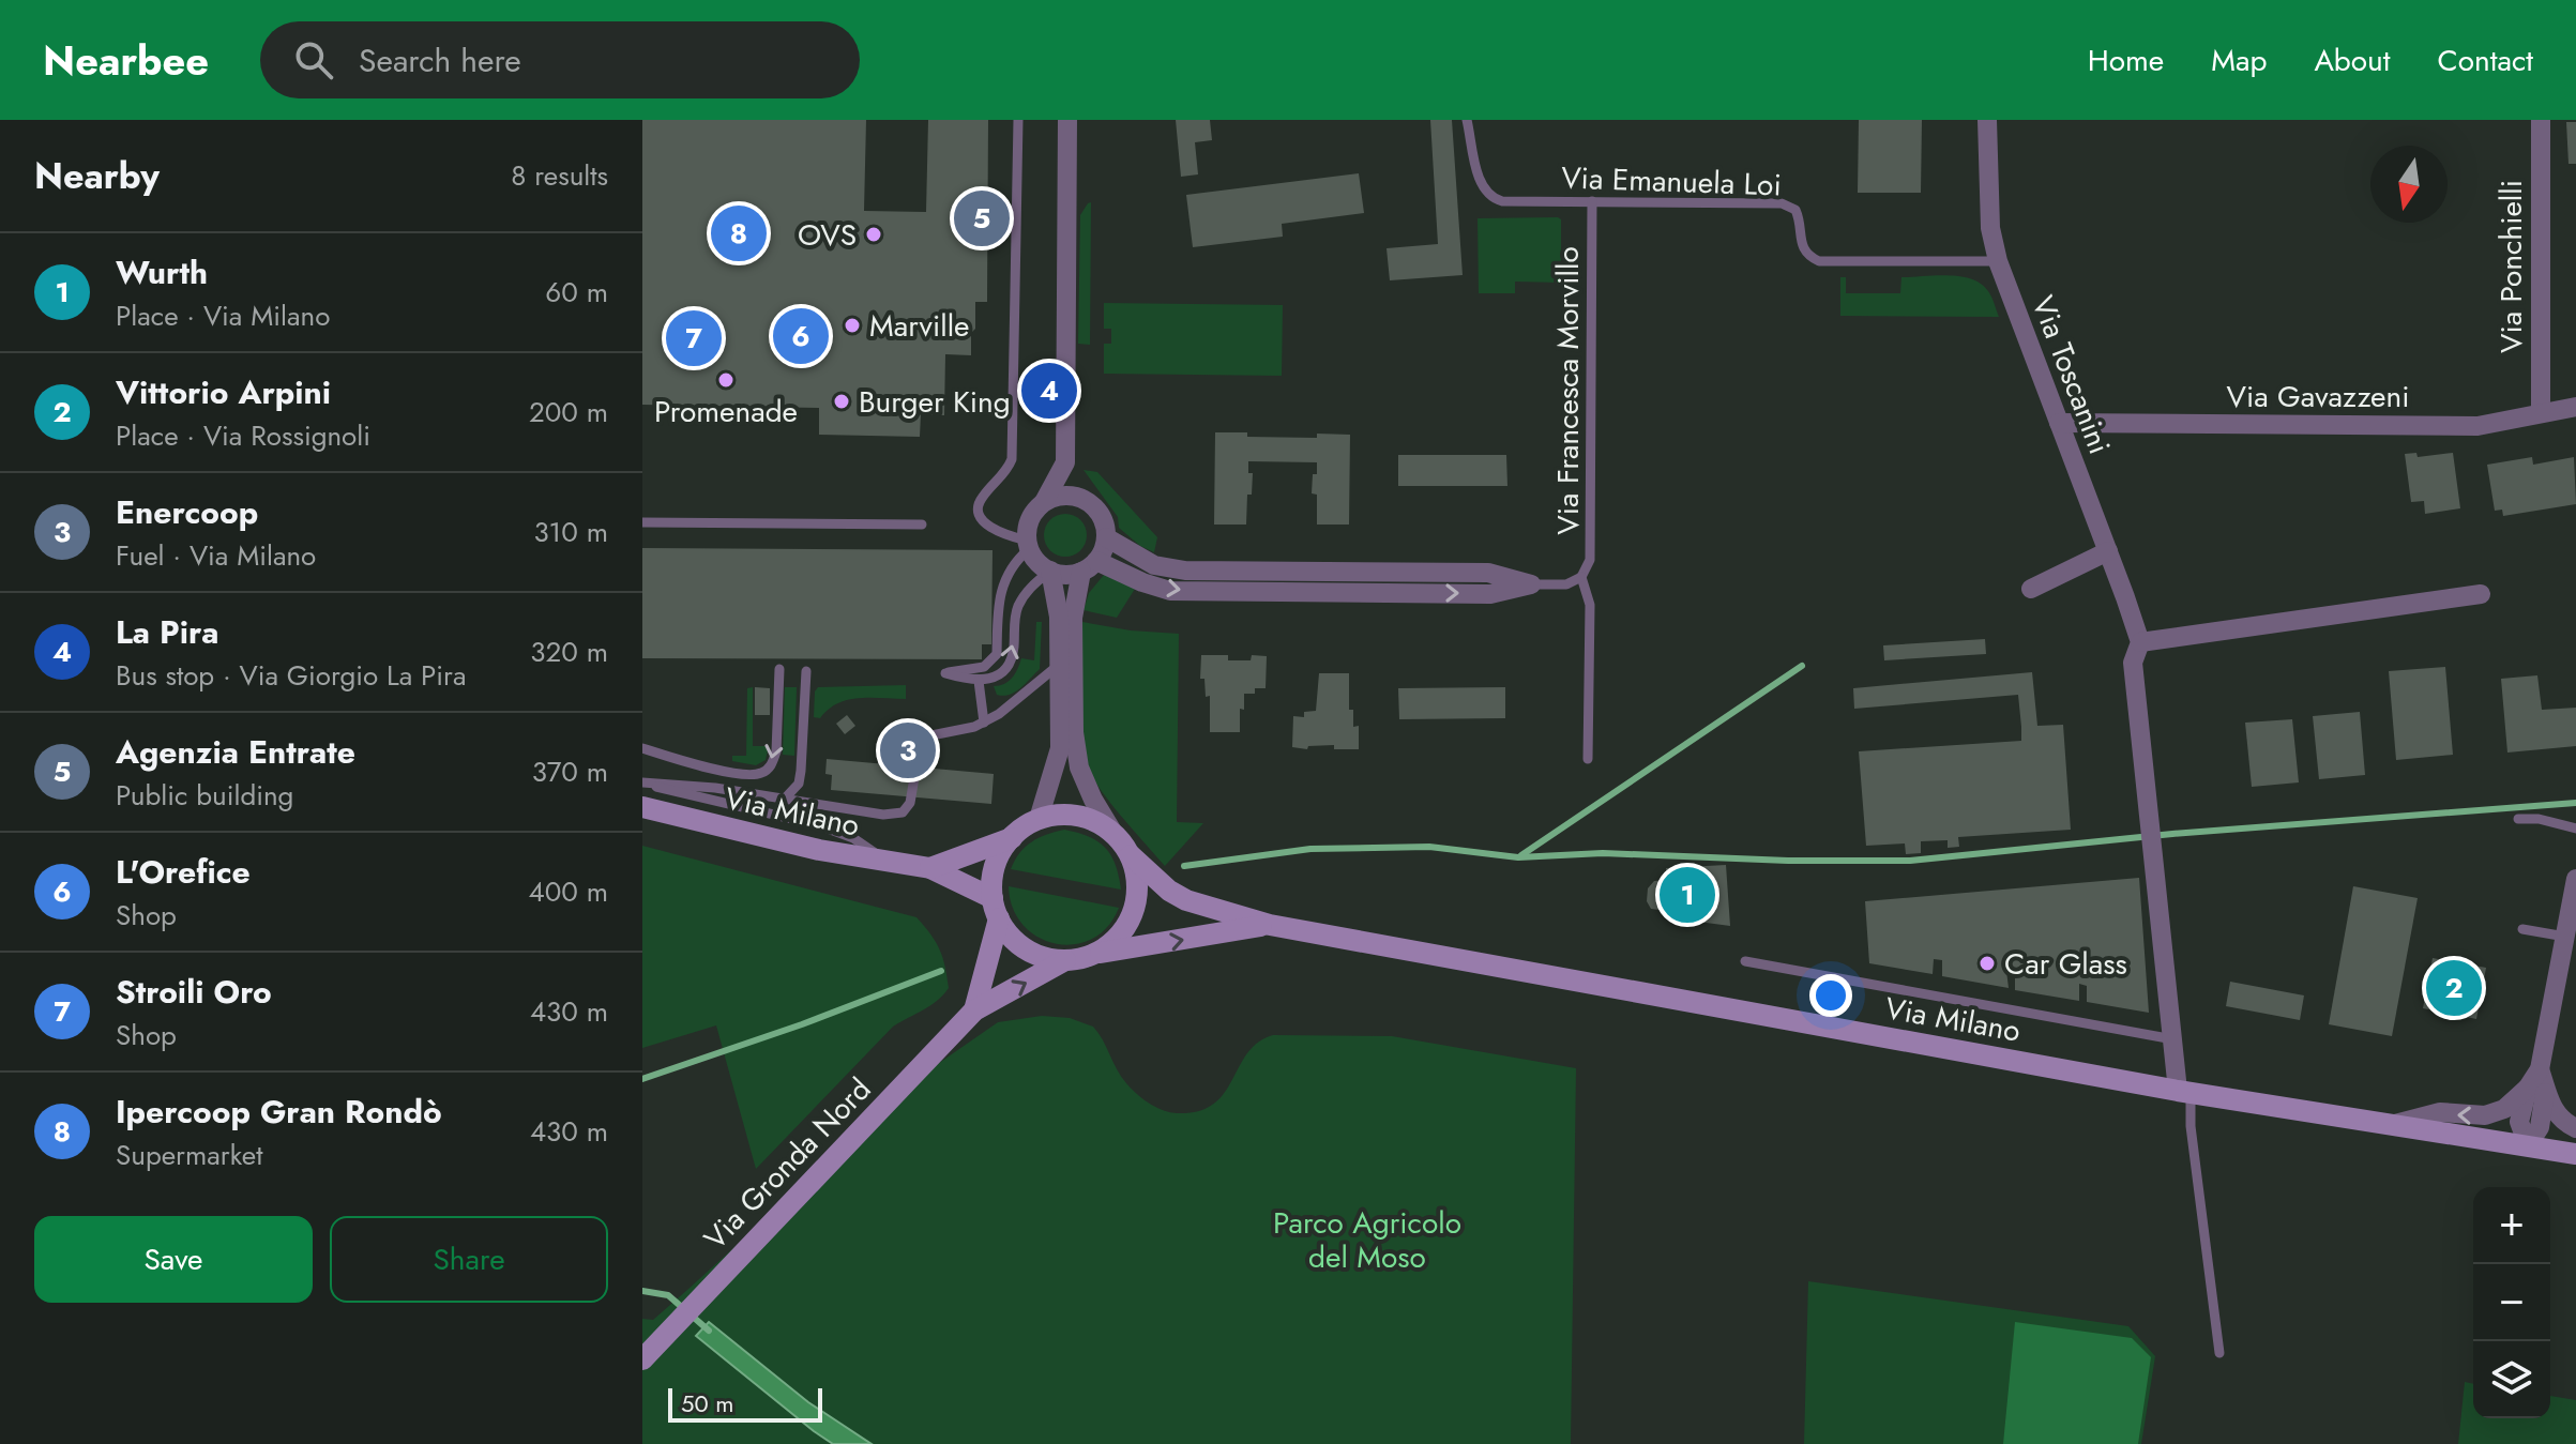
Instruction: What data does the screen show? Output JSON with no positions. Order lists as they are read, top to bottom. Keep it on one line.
{"streets":{"main road":["Via Milano","Via Gronda Nord"],"street":["Via Ponchielli","Via Toscanini","Via Gavazzeni"],"lane":["Via Emanuela Loi","Via Francesca Morvillo"]},"crossings":[["Via Emanuela Loi","Via Toscanini"],["Via Emanuela Loi","Via Francesca Morvillo"],["Via Ponchielli","Via Gavazzeni"],["Via Toscanini","Via Gavazzeni"],["Via Toscanini","Via Milano"],["Via Milano","Via Gronda Nord"]],"parks":["Parco Agricolo del Moso"],"places":["OVS","Marville","Promenade","Burger King","Car Glass"],"scale_bar":"50 m","north":"bottom","page":{"header":"Nearbee","search":"Search here","nav":["Home","Map","About","Contact"],"heading":["Nearby","8 results"],"pins":["5","8","6","7","4","3","1","2"],"list":[{"mark":"1","name":"Wurth","note":"Place · Via Milano","value":"60 m"},{"mark":"2","name":"Vittorio Arpini","note":"Place · Via Rossignoli","value":"200 m"},{"mark":"3","name":"Enercoop","note":"Fuel · Via Milano","value":"310 m"},{"mark":"4","name":"La Pira","note":"Bus stop · Via Giorgio La Pira","value":"320 m"},{"mark":"5","name":"Agenzia Entrate","note":"Public building","value":"370 m"},{"mark":"6","name":"L'Orefice","note":"Shop","value":"400 m"},{"mark":"7","name":"Stroili Oro","note":"Shop","value":"430 m"},{"mark":"8","name":"Ipercoop Gran Rondò","note":"Supermarket","value":"430 m"}],"map_buttons":["+","−"],"buttons":["Save","Share"],"scale":"50 m"}}
